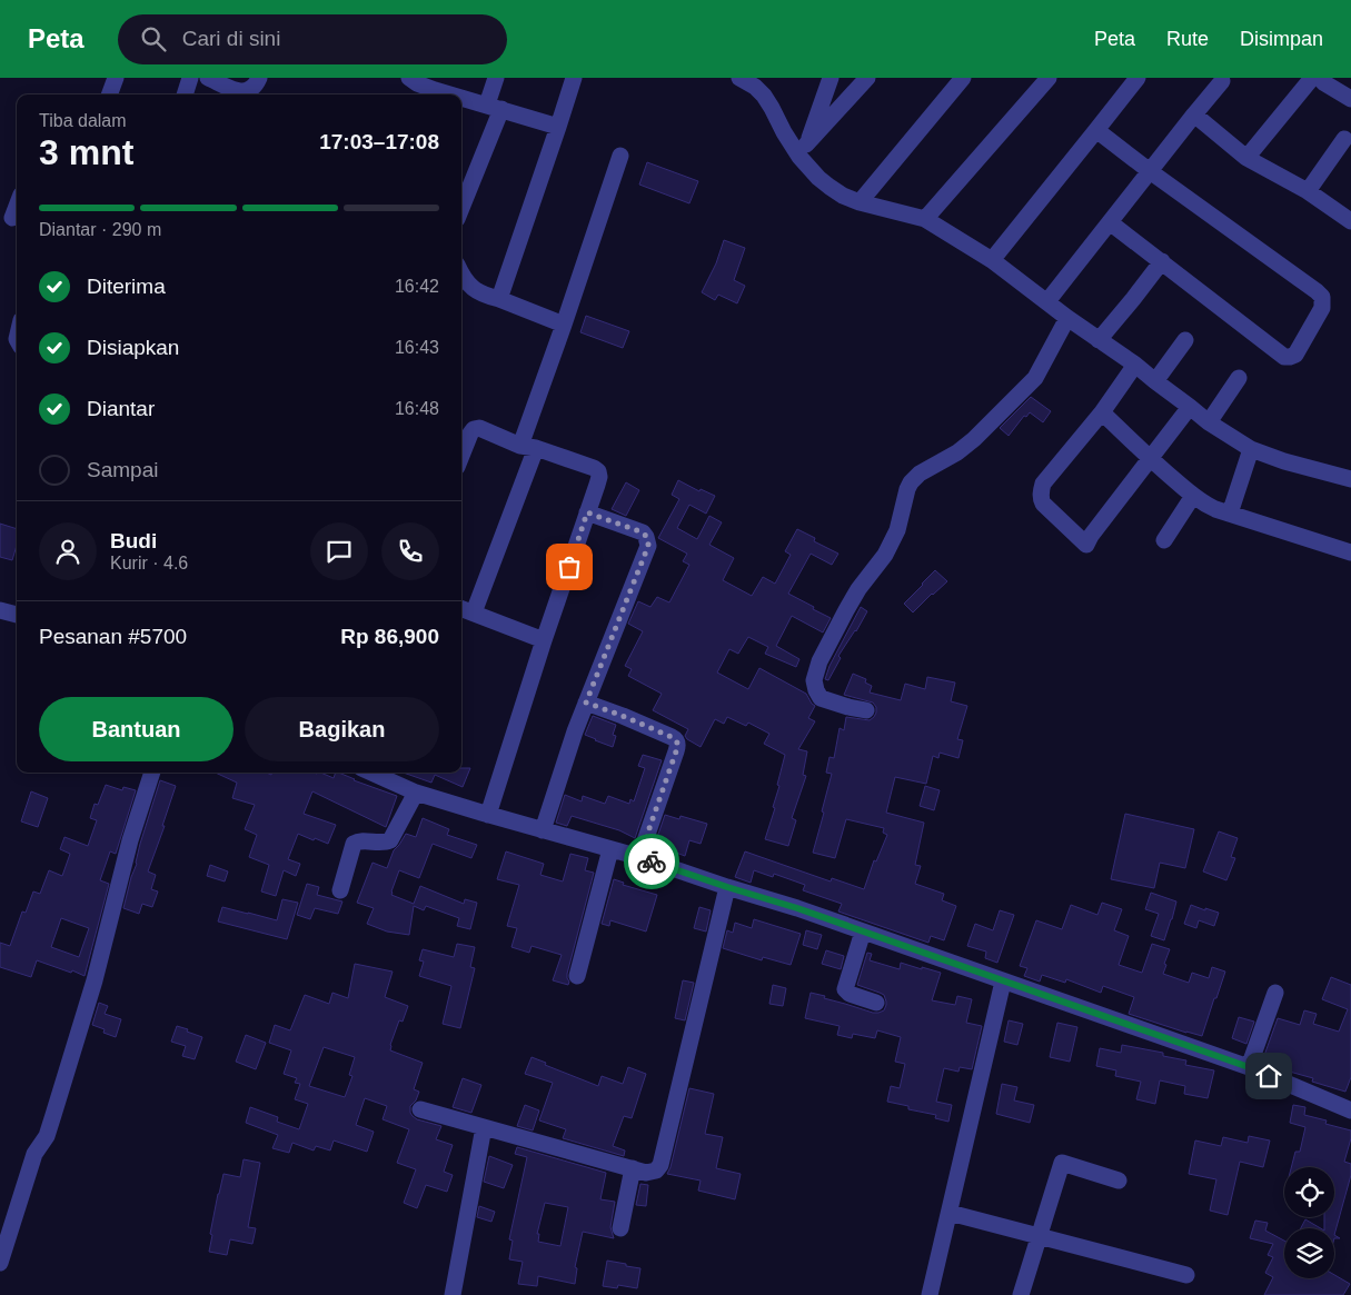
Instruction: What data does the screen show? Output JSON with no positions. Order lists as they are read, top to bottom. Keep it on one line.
{"page":{"header":"Peta","search":"Cari di sini","nav":["Peta","Rute","Disimpan"],"heading":["3 mnt","Tiba dalam","17:03–17:08"],"panel":["Budi","Kurir · 4.6","Pesanan #5700","Rp 86,900"],"bar":"Diantar · 290 m","list":[["Diterima","16:42"],["Disiapkan","16:43"],["Diantar","16:48"],"Sampai"],"buttons":["Bantuan","Bagikan"]}}
